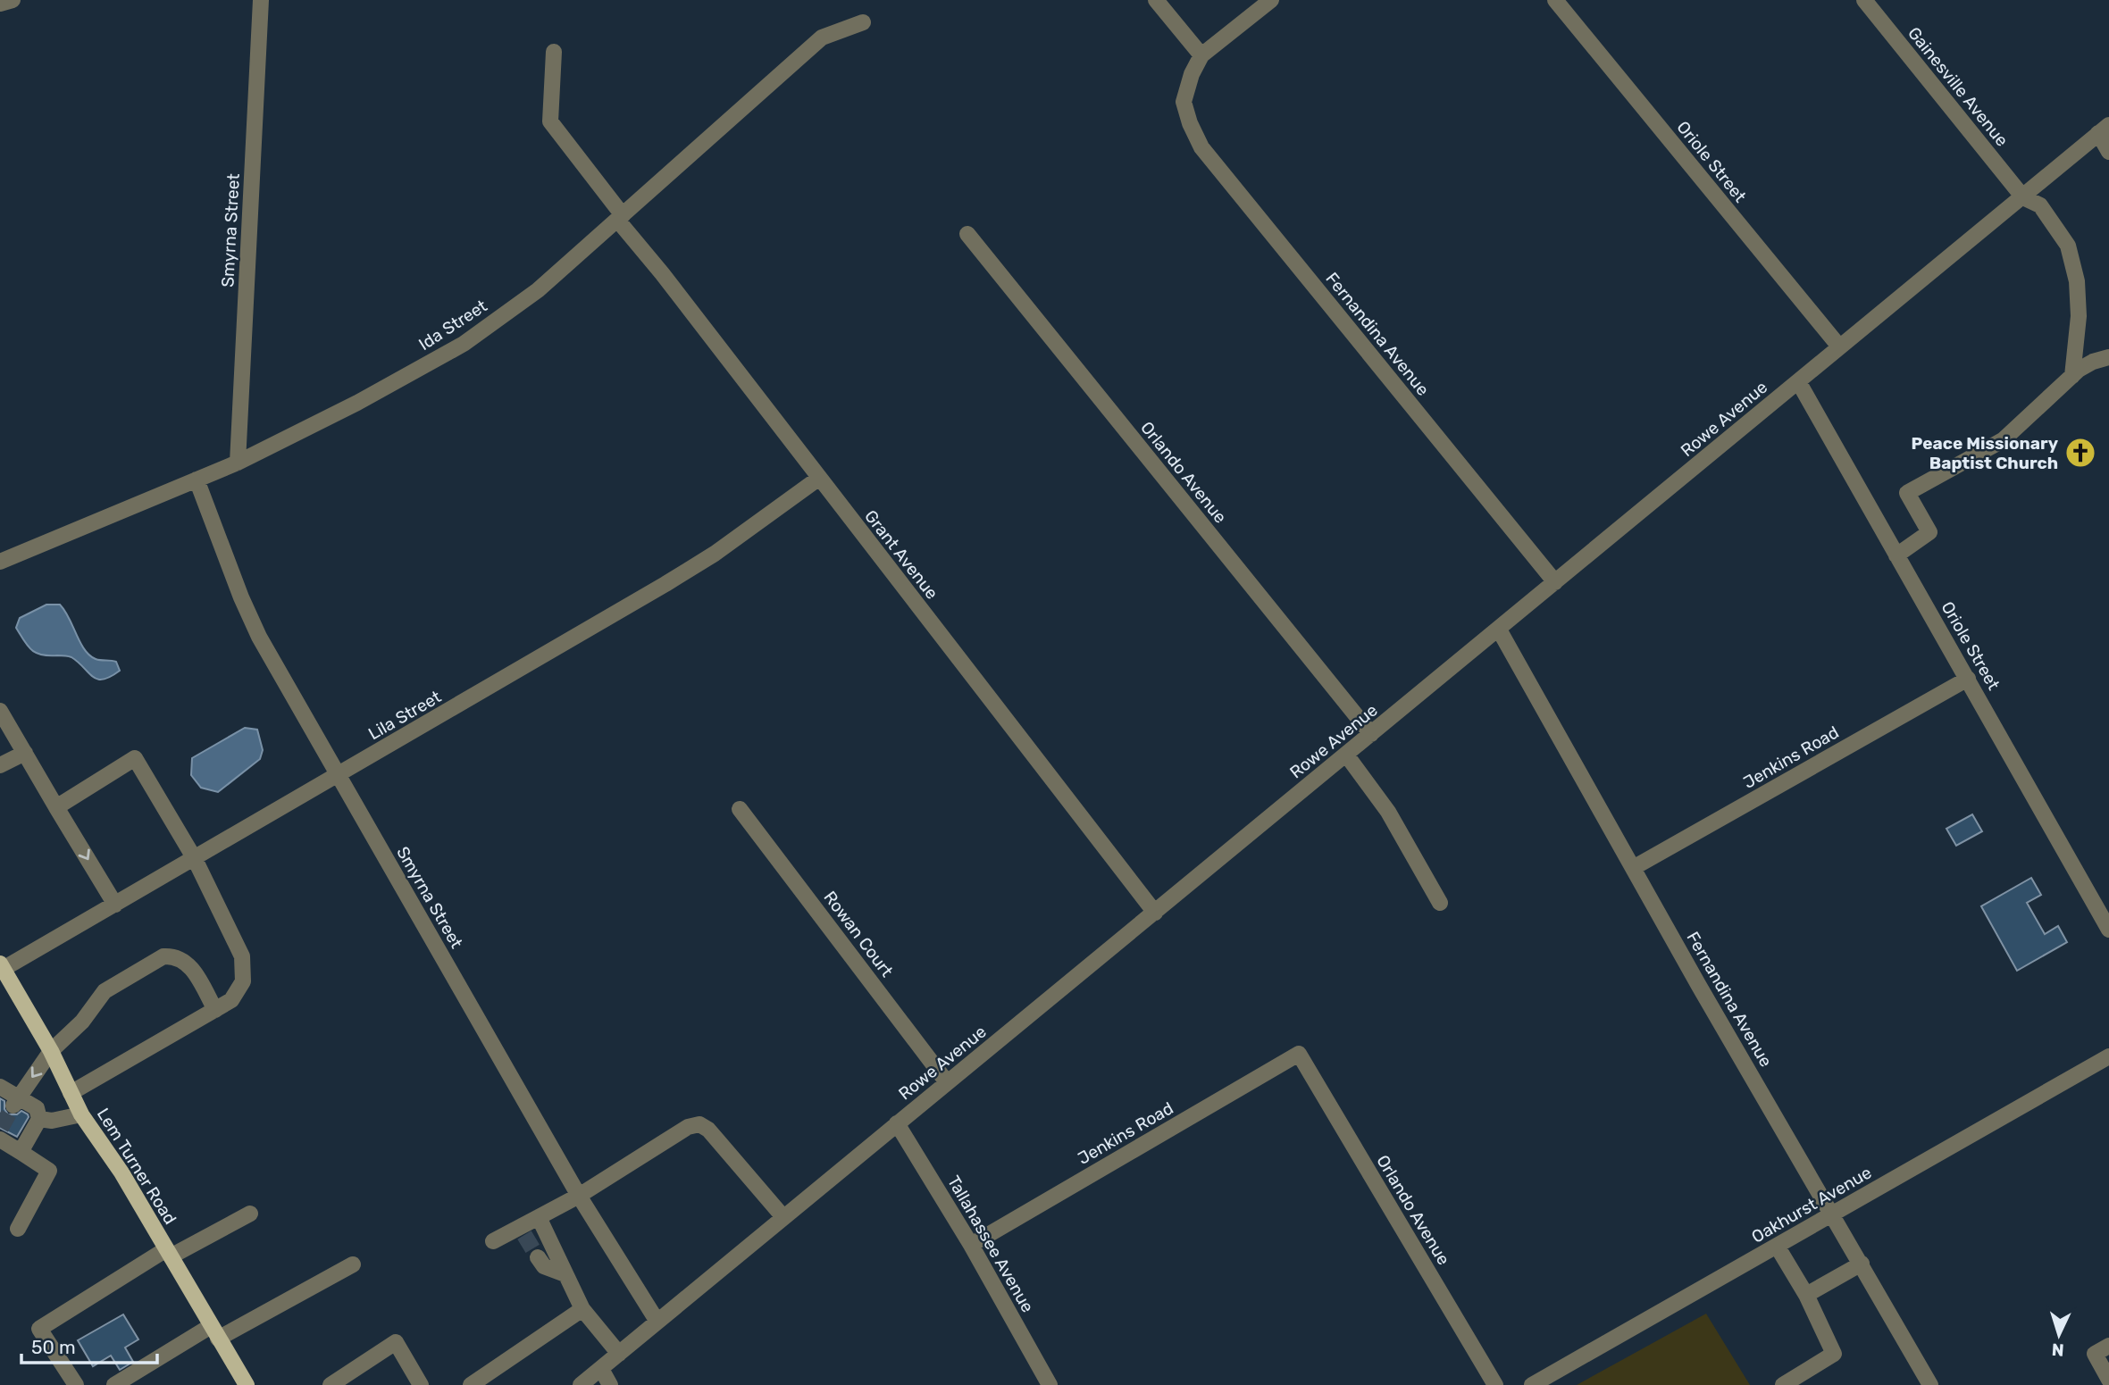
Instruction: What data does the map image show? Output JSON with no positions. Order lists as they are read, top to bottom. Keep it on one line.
{"streets":{"main road":["Lem Turner Road"],"street":["Gainesville Avenue","Oriole Street","Smyrna Street","Ida Street","Fernandina Avenue","Rowe Avenue","Orlando Avenue","Grant Avenue","Lila Street","Jenkins Road","Rowan Court","Oakhurst Avenue","Tallahassee Avenue"]},"crossings":[["Gainesville Avenue","Rowe Avenue"],["Oriole Street","Rowe Avenue"],["Oriole Street","Jenkins Road"],["Smyrna Street","Ida Street"],["Smyrna Street","Rowe Avenue"],["Smyrna Street","Lila Street"],["Ida Street","Grant Avenue"],["Fernandina Avenue","Rowe Avenue"],["Fernandina Avenue","Jenkins Road"],["Fernandina Avenue","Oakhurst Avenue"],["Rowe Avenue","Orlando Avenue"],["Rowe Avenue","Grant Avenue"],["Rowe Avenue","Rowan Court"],["Rowe Avenue","Tallahassee Avenue"],["Orlando Avenue","Jenkins Road"],["Grant Avenue","Lila Street"],["Lila Street","Lem Turner Road"],["Jenkins Road","Tallahassee Avenue"]],"places":{"church":["Peace Missionary Baptist Church"]},"scale_bar":"50 m","north":"bottom"}
